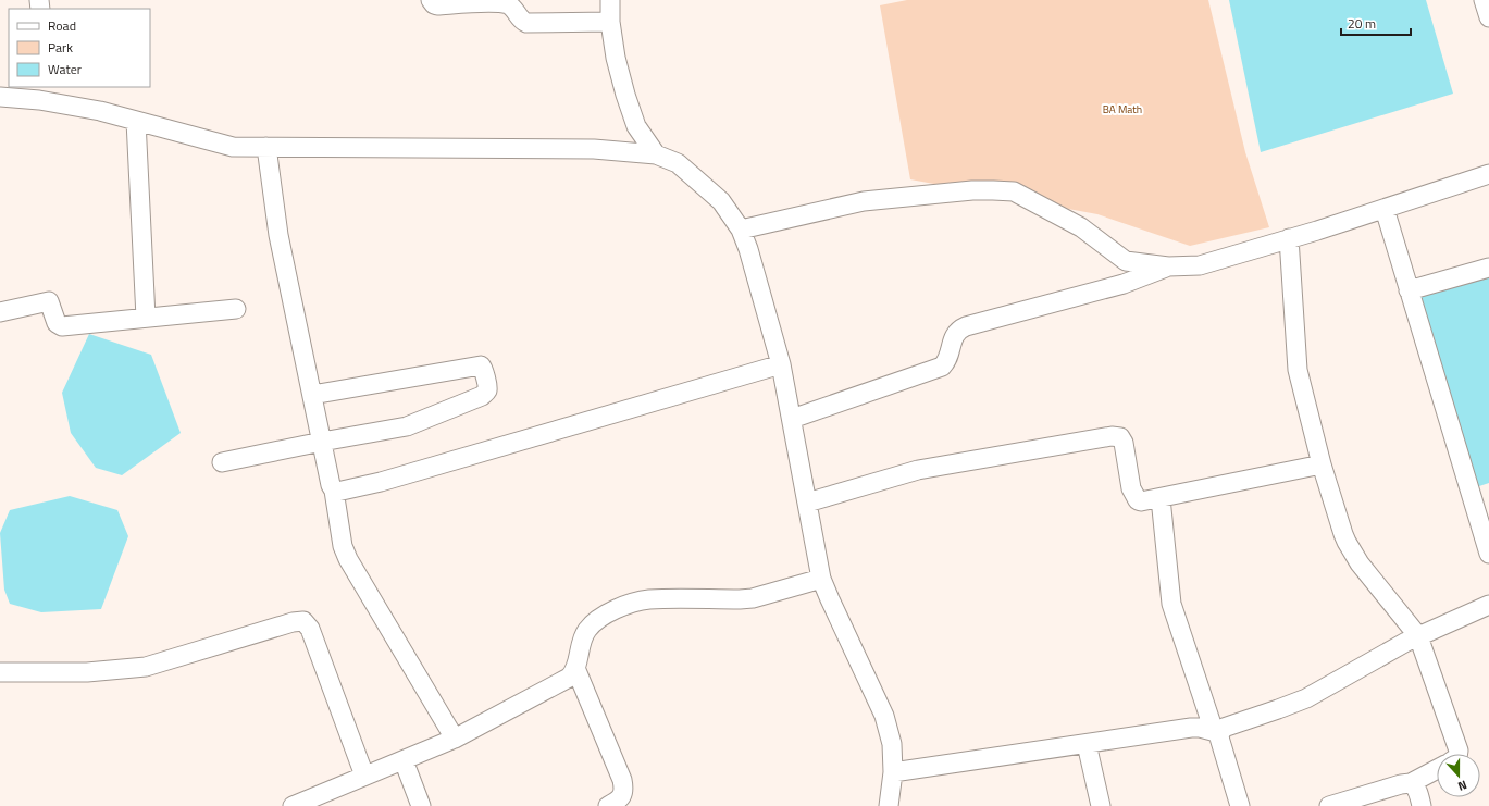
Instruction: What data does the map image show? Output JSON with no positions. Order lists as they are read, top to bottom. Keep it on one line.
{"parks":["BA Math"],"legend":["Road","Park","Water"],"scale_bar":"20 m","north":"bottom"}
